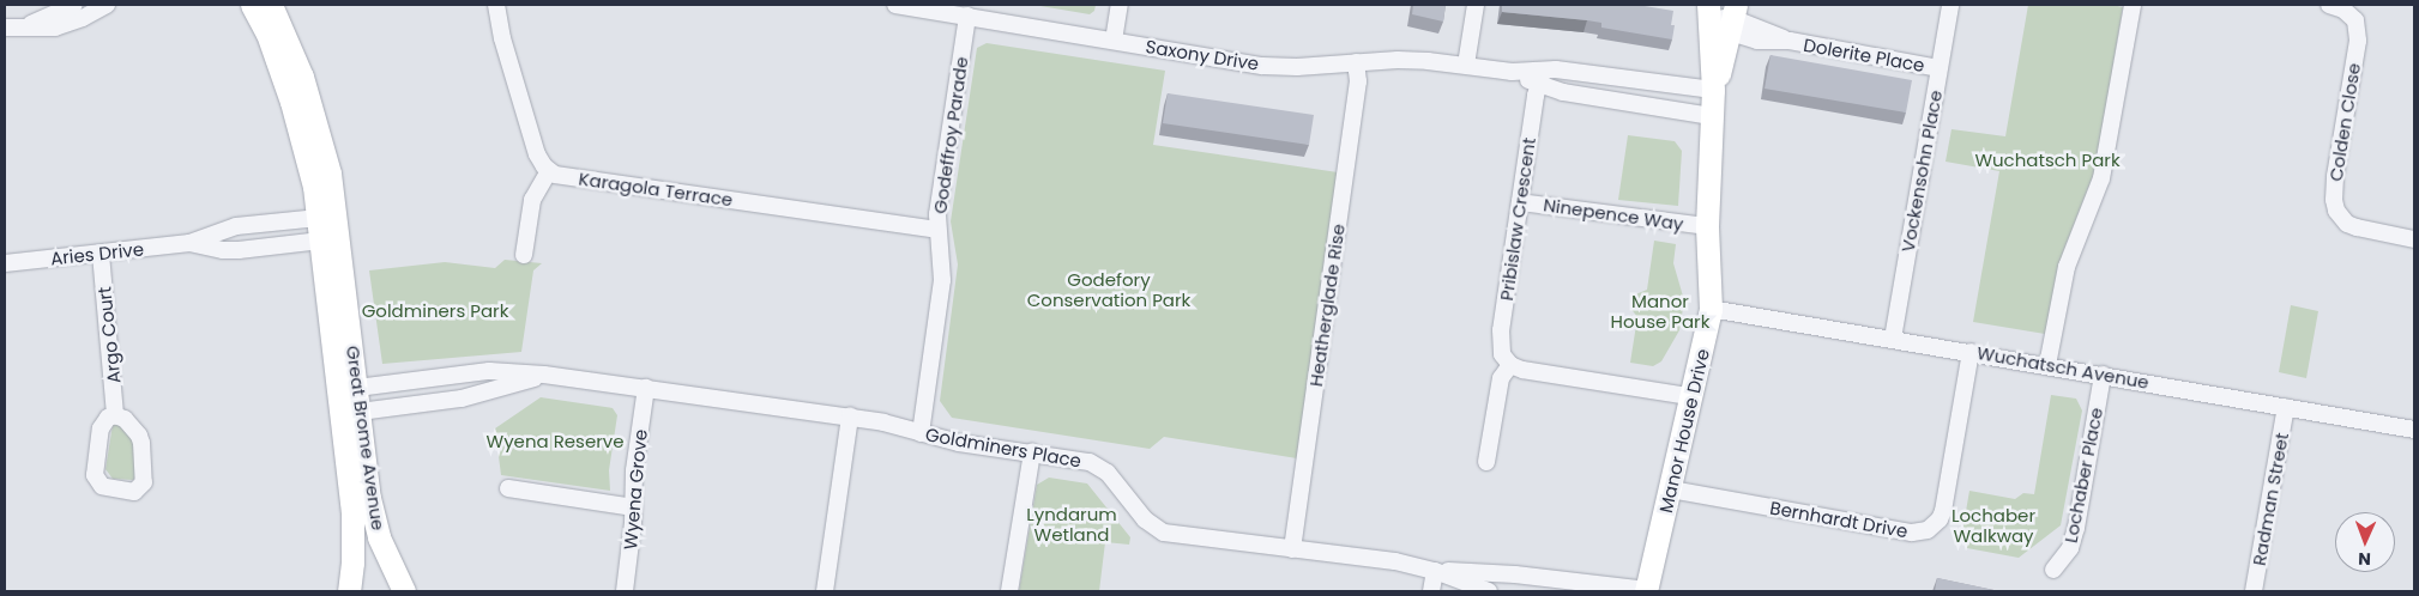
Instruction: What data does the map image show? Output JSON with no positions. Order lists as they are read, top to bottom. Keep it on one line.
{"streets":{"street":["Saxony Drive","Dolerite Place","Colden Close","Godeffroy Parade","Vockensohn Place","Karagola Terrace","Ninepence Way","Pribislaw Crescent","Aries Drive","Heatherglade Rise","Argo Court","Wuchatsch Avenue","Manor House Drive","Great Brome Avenue","Goldminers Place","Lochaber Place","Wyena Grove","Radman Street","Bernhardt Drive"]},"crossings":[["Saxony Drive","Godeffroy Parade"],["Saxony Drive","Pribislaw Crescent"],["Saxony Drive","Heatherglade Rise"],["Saxony Drive","Manor House Drive"],["Dolerite Place","Vockensohn Place"],["Dolerite Place","Manor House Drive"],["Godeffroy Parade","Karagola Terrace"],["Godeffroy Parade","Goldminers Place"],["Vockensohn Place","Wuchatsch Avenue"],["Ninepence Way","Pribislaw Crescent"],["Ninepence Way","Manor House Drive"],["Aries Drive","Argo Court"],["Aries Drive","Great Brome Avenue"],["Heatherglade Rise","Goldminers Place"],["Wuchatsch Avenue","Manor House Drive"],["Wuchatsch Avenue","Lochaber Place"],["Wuchatsch Avenue","Radman Street"],["Wuchatsch Avenue","Bernhardt Drive"],["Manor House Drive","Goldminers Place"],["Manor House Drive","Bernhardt Drive"],["Great Brome Avenue","Goldminers Place"],["Goldminers Place","Wyena Grove"]],"parks":["Wuchatsch Park","Godefory Conservation Park","Manor House Park","Goldminers Park","Wyena Reserve","Lyndarum Wetland","Lochaber Walkway"],"north":"bottom"}
